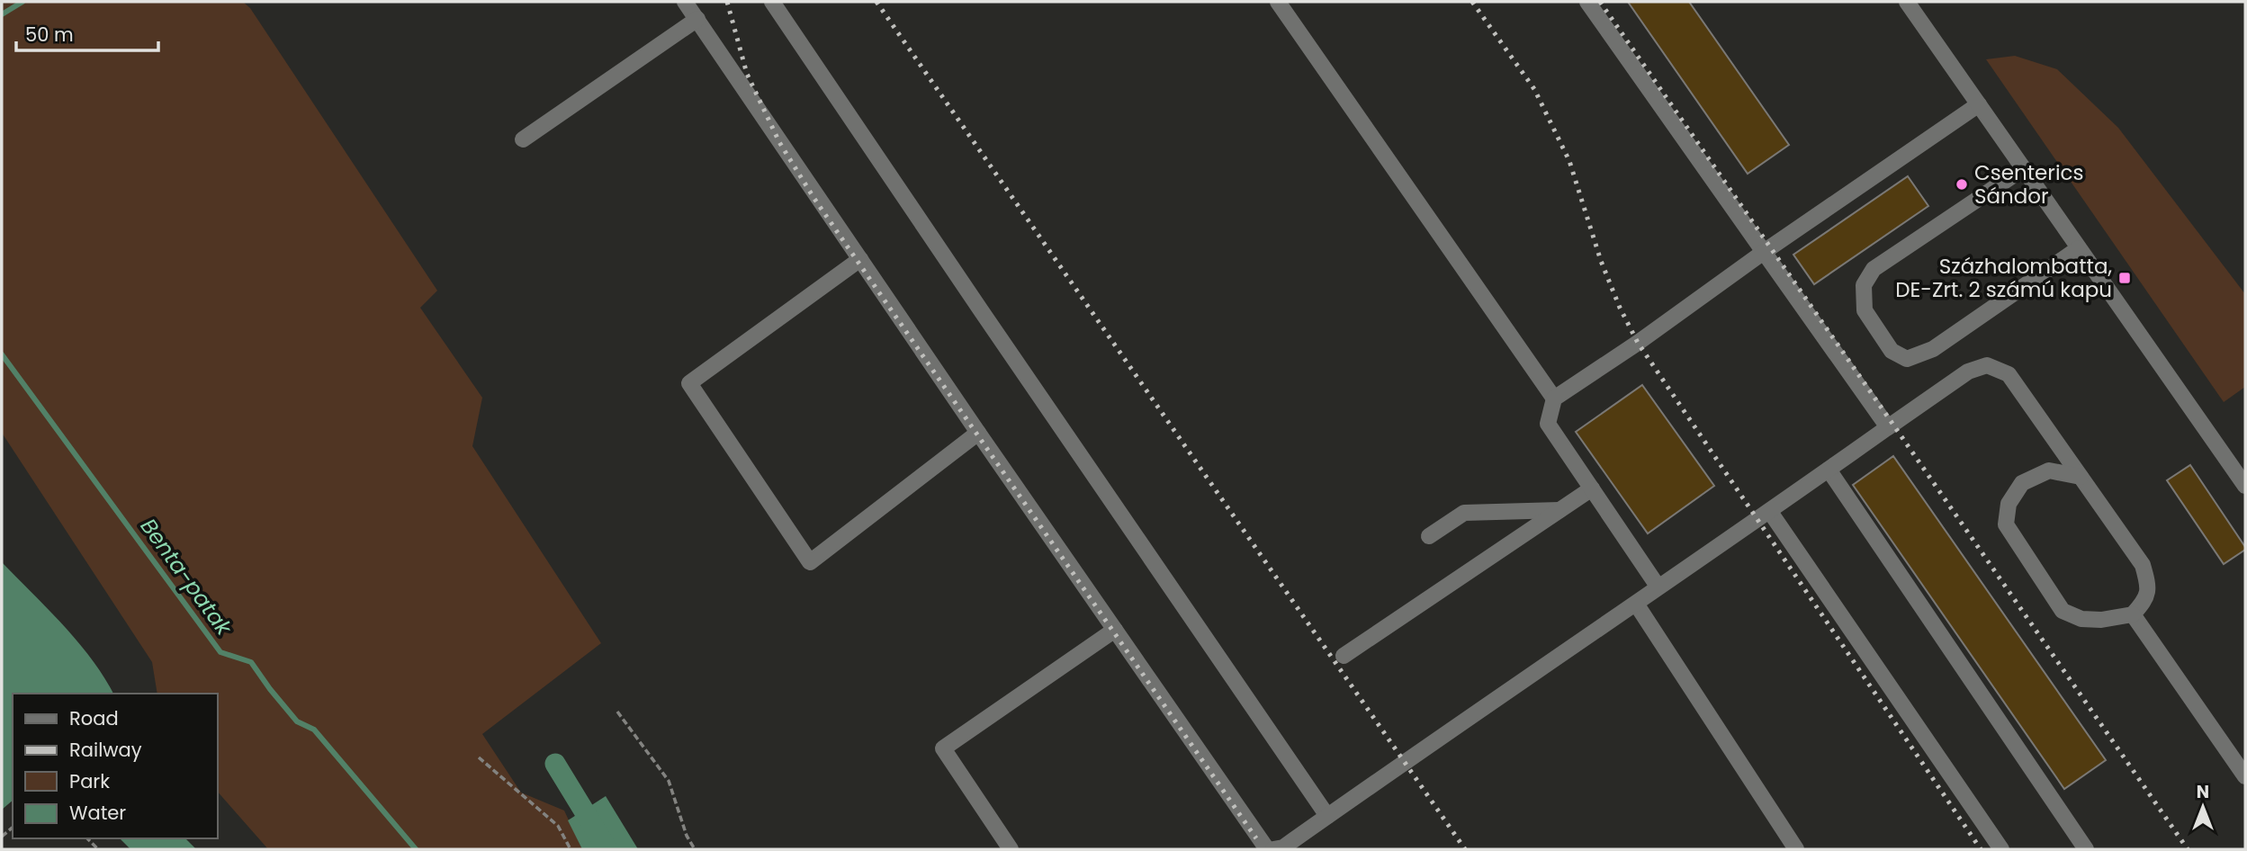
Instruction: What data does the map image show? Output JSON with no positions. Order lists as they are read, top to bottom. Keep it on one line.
{"water":["Benta-patak"],"places":{"other":["Csenterics Sándor"],"transit":["Százhalombatta, DE-Zrt. 2 számú kapu"]},"legend":["Road","Railway","Park","Water"],"scale_bar":"50 m","north":"top"}
